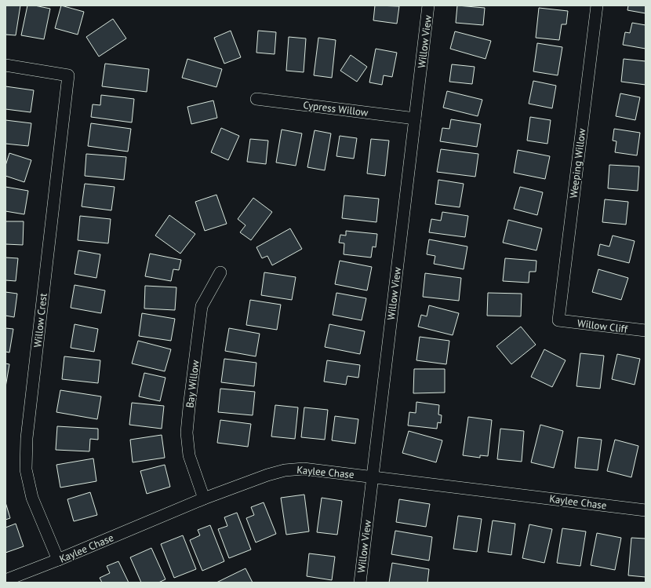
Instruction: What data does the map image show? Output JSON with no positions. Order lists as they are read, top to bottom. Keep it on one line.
{"streets":{"street":["Willow View","Cypress Willow","Weeping Willow","Willow Crest","Willow Cliff","Bay Willow","Kaylee Chase"]},"crossings":[["Willow View","Cypress Willow"],["Willow View","Kaylee Chase"],["Weeping Willow","Willow Cliff"],["Willow Crest","Kaylee Chase"],["Bay Willow","Kaylee Chase"]]}
